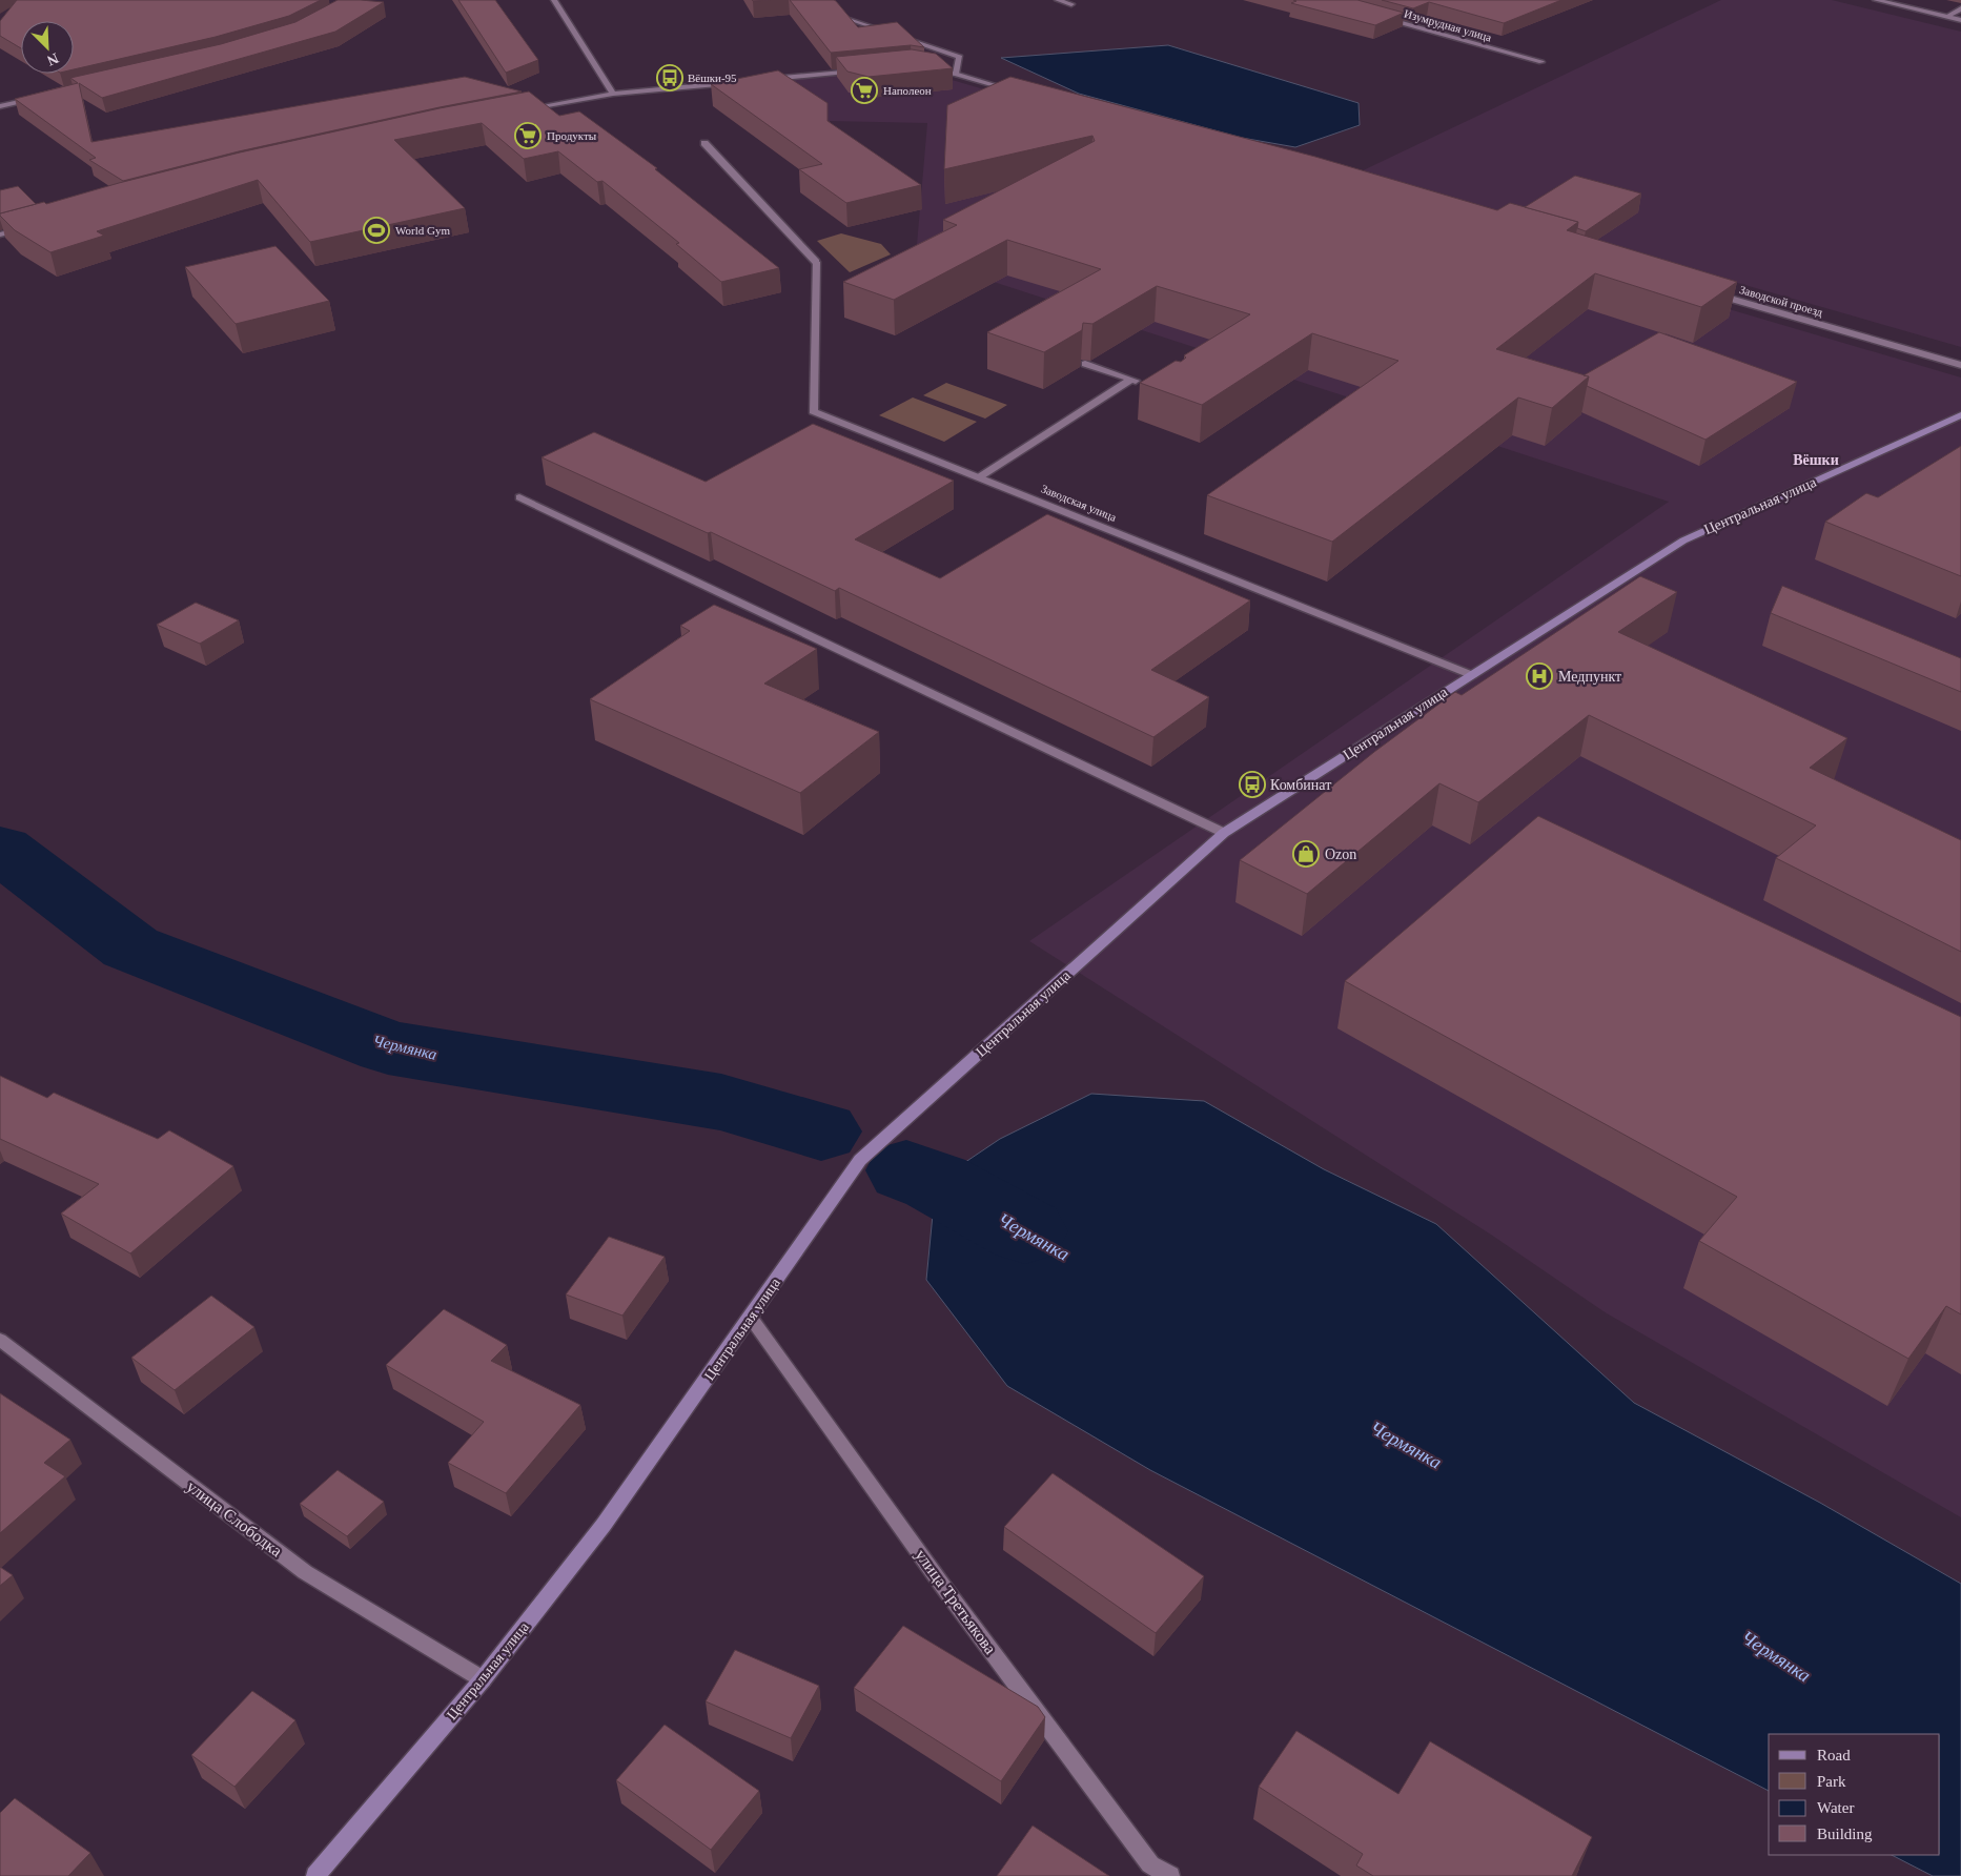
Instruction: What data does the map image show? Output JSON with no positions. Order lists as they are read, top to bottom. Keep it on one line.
{"streets":{"street":["Изумрудная улица","Заводской проезд","Заводская улица","Центральная улица","улица Слободка","улица Третьякова"]},"crossings":[["Заводская улица","Центральная улица"],["Центральная улица","улица Слободка"],["Центральная улица","улица Третьякова"]],"districts":["Вёшки"],"water":["Чермянка"],"places":{"bus stop":["Вёшки-95","Комбинат"],"supermarket":["Наполеон","Продукты"],"sports":["World Gym"],"hospital":["Медпункт"],"shop":["Ozon"]},"legend":["Road","Park","Water","Building"],"north":"bottom right"}
